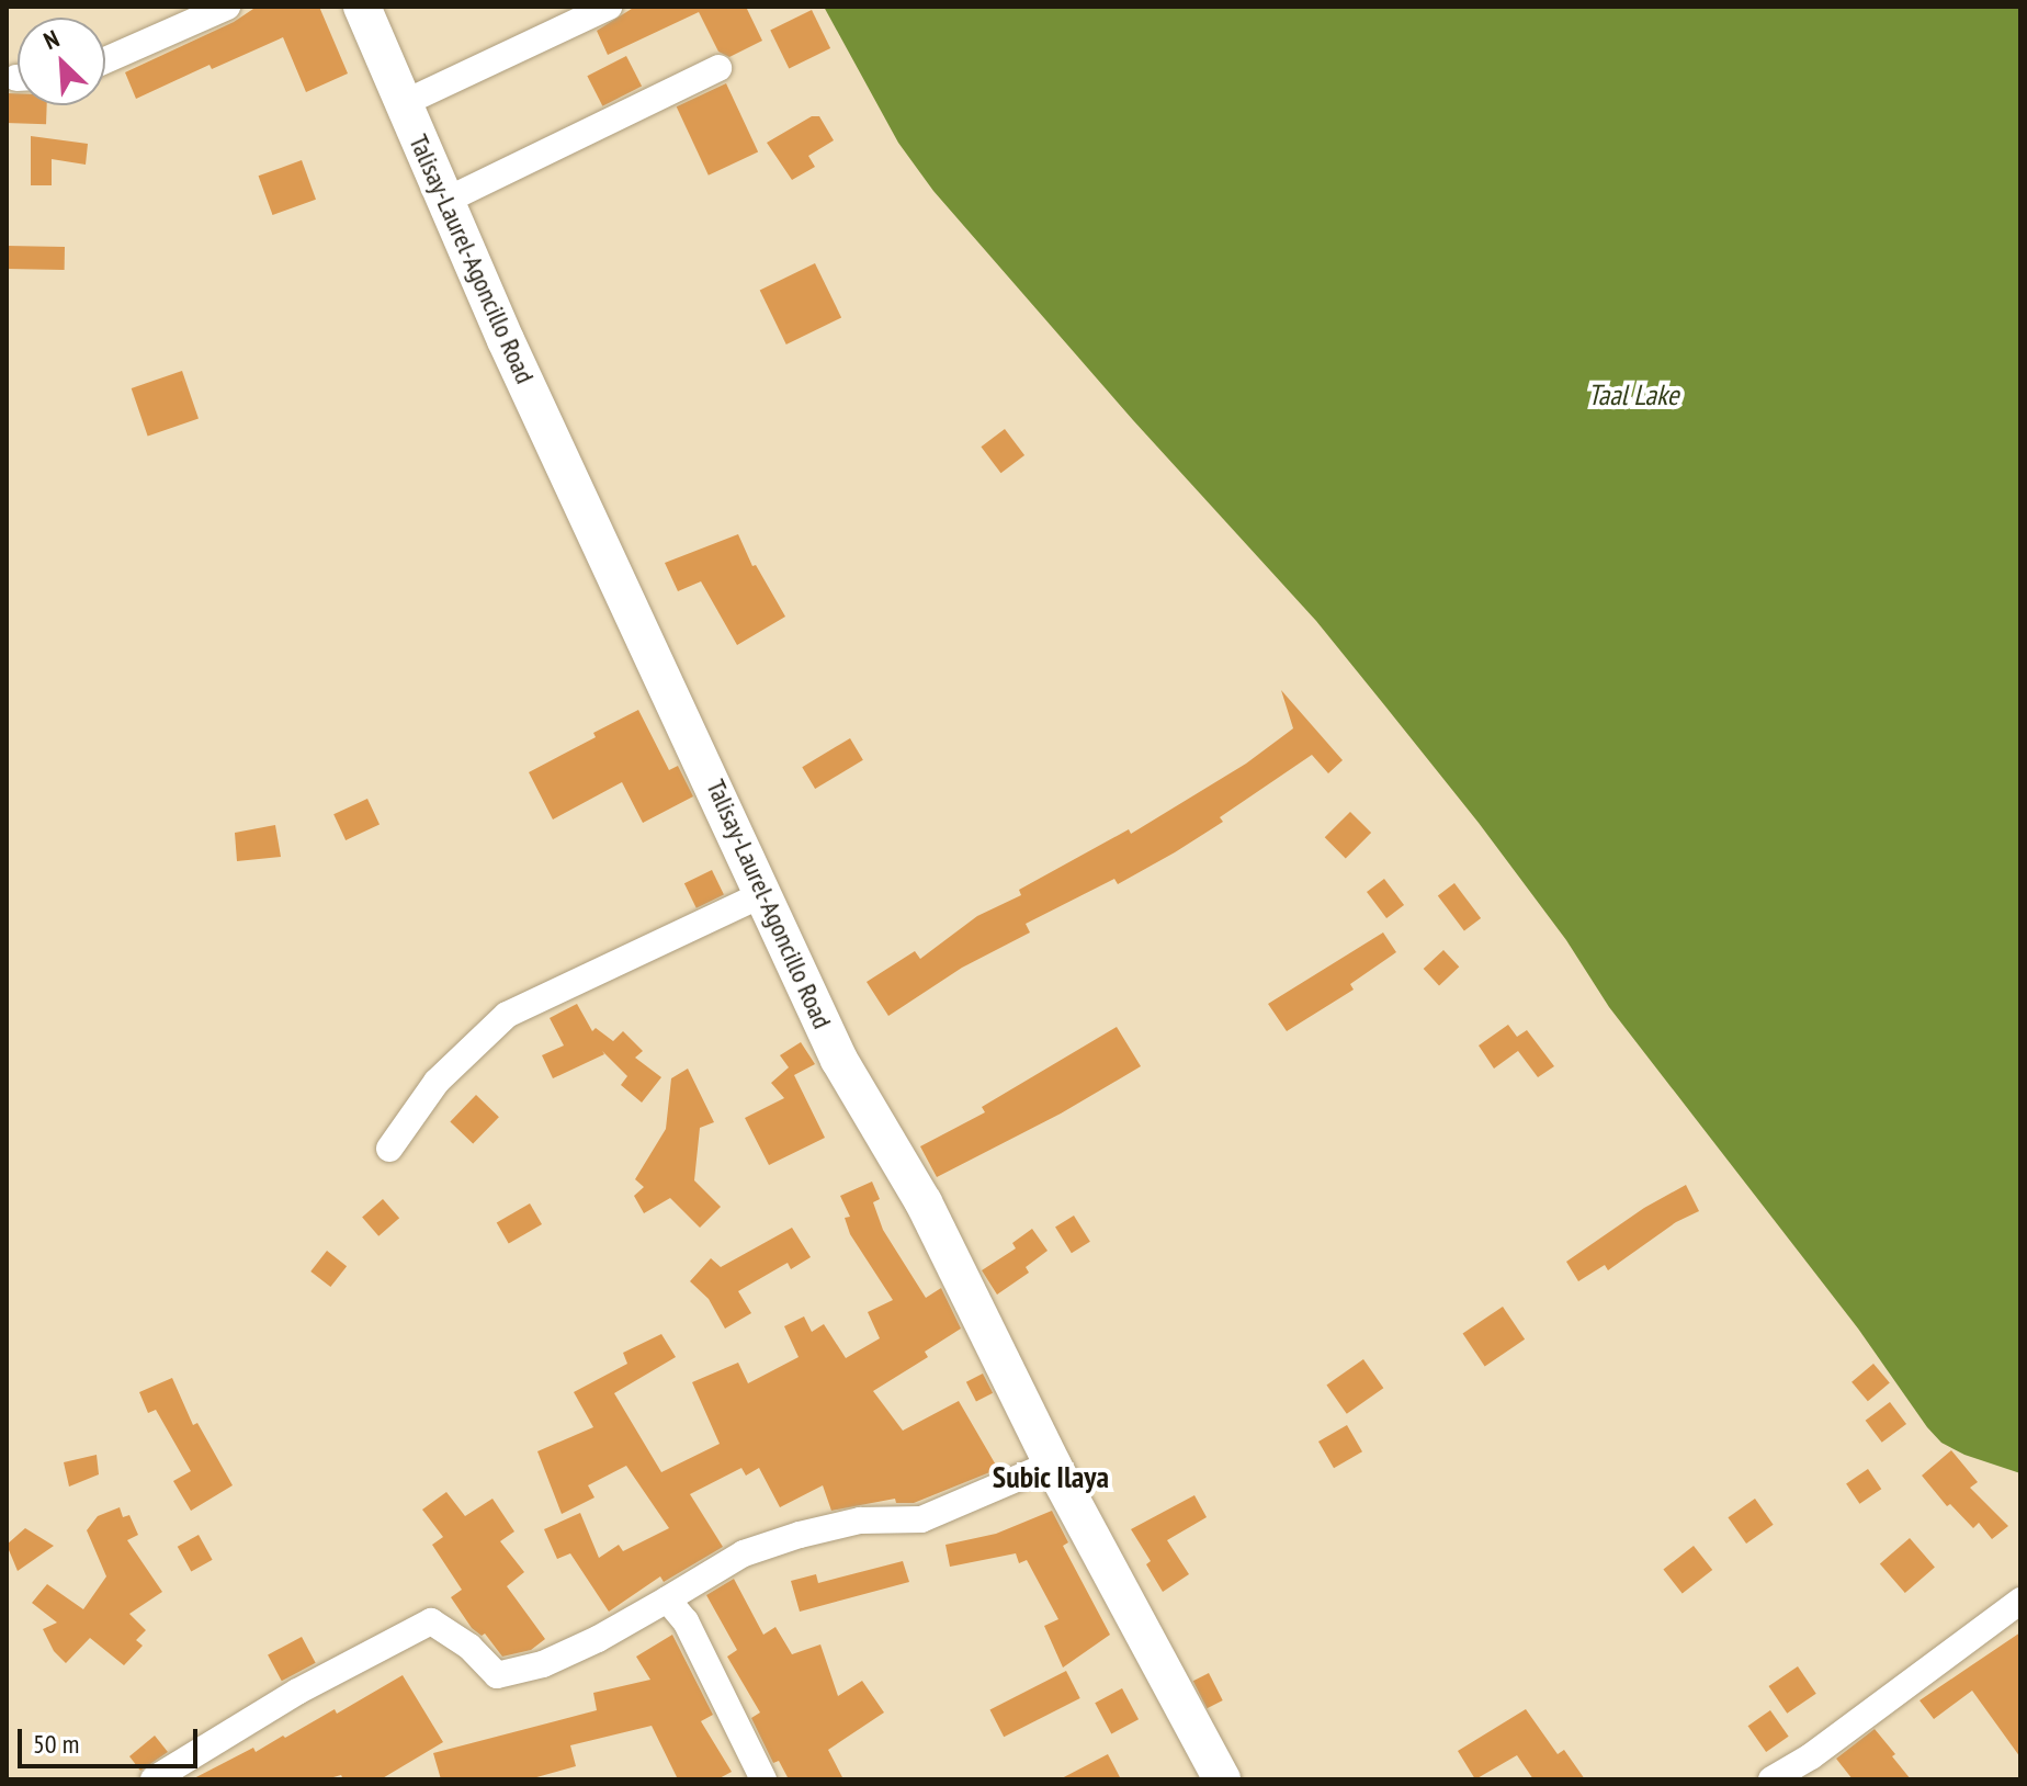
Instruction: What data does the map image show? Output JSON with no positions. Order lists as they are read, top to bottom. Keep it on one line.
{"streets":{"main road":["Talisay-Laurel-Agoncillo Road"]},"districts":["Subic Ilaya"],"water":["Taal Lake"],"scale_bar":"50 m","north":"top left"}
